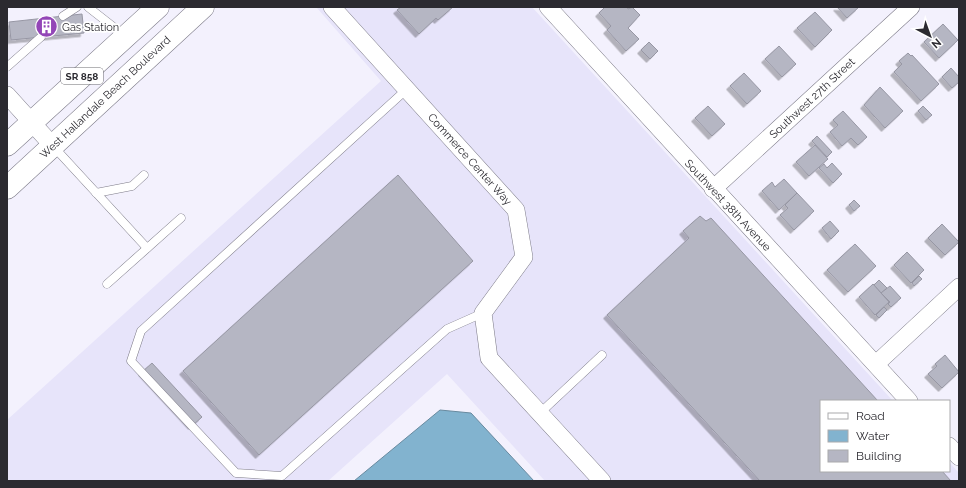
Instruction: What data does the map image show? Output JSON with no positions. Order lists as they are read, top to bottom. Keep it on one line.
{"streets":{"main road":["SR 858","West Hallandale Beach Boulevard"],"street":["Southwest 27th Street","Commerce Center Way","Southwest 38th Avenue"]},"crossings":[["Southwest 27th Street","Southwest 38th Avenue"]],"places":{"building":["Gas Station"]},"legend":["Road","Water","Building"],"north":"bottom right"}
